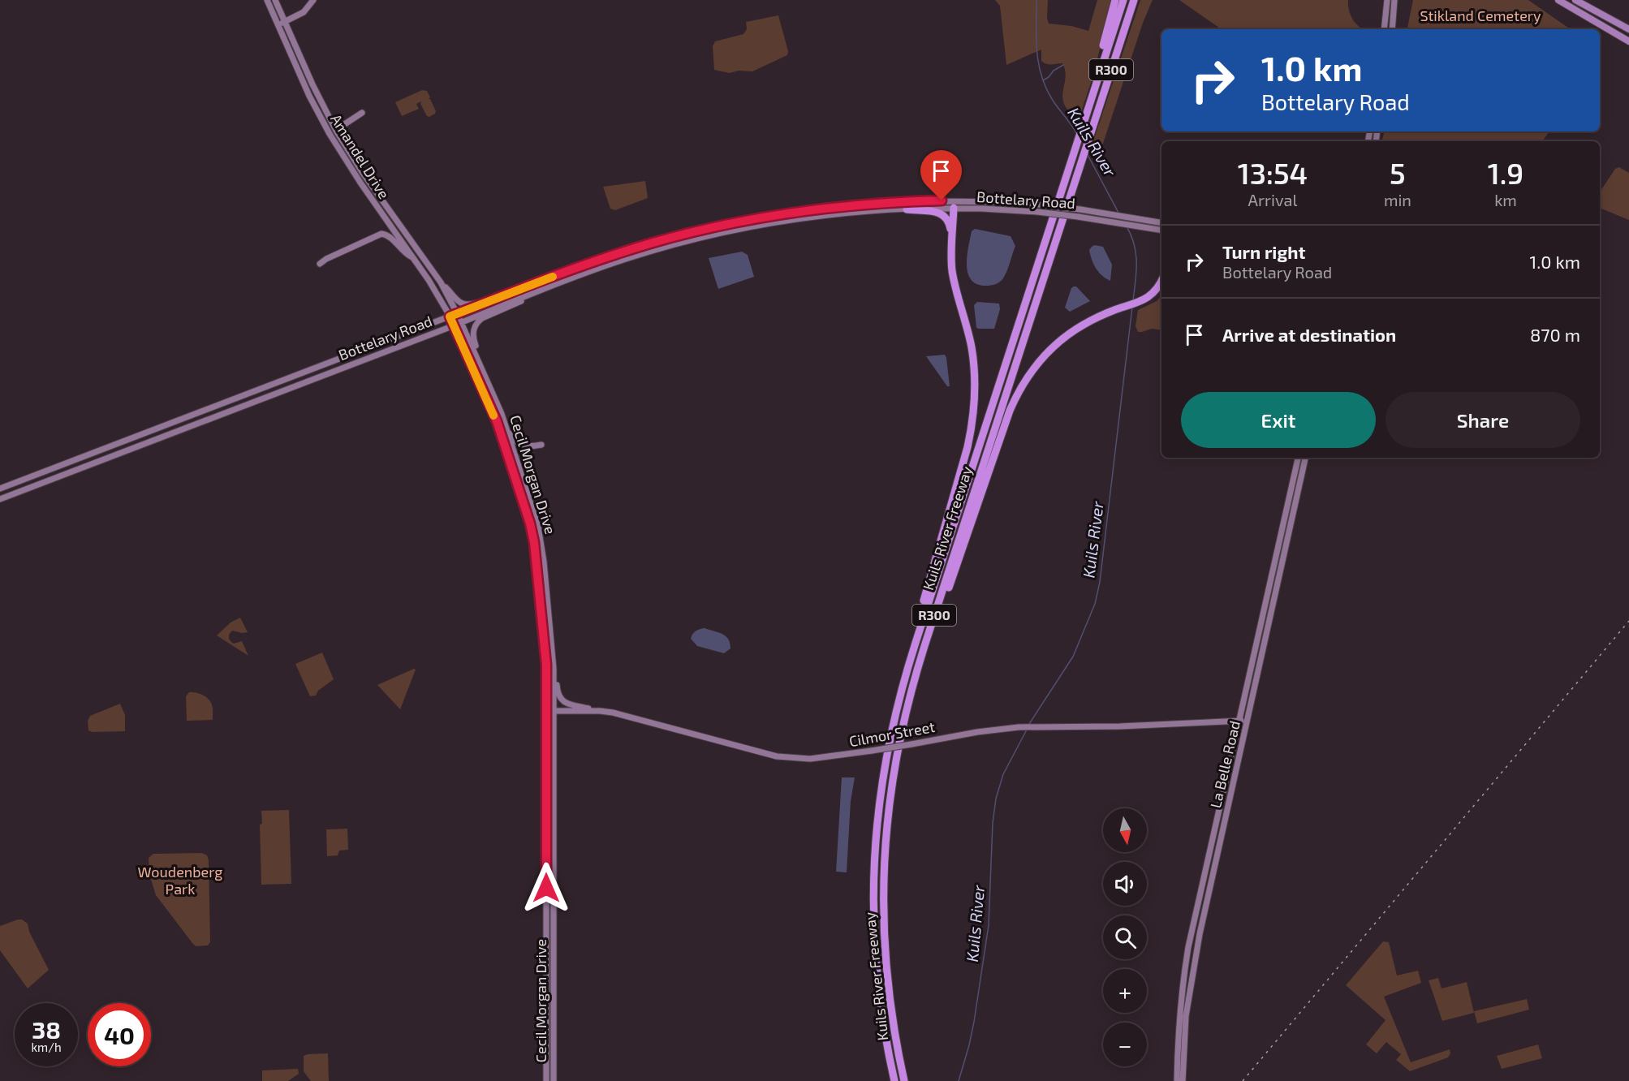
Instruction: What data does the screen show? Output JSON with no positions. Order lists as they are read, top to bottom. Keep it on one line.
{"streets":{"highway":["R300","Kuils River Freeway"],"main road":["Amandel Drive","Bottelary Road","Cecil Morgan Drive","Cilmor Street","La Belle Road"]},"crossings":[["Amandel Drive","Bottelary Road"],["Amandel Drive","Cecil Morgan Drive"],["Bottelary Road","Cecil Morgan Drive"],["Cecil Morgan Drive","Cilmor Street"],["Cilmor Street","La Belle Road"]],"water":["Kuils River"],"parks":["Stikland Cemetery","Woudenberg Park"],"north":"bottom","page":{"turn":["1.0 km","Bottelary Road"],"eta":["13:54","Arrival","5","min","1.9","km"],"list":[{"name":"Turn right","note":"Bottelary Road","value":"1.0 km"},{"name":"Arrive at destination","value":"870 m"}],"buttons":["Exit","Share"],"map_buttons":["+","−"],"speed":"38 km/h","limit":"40"}}
